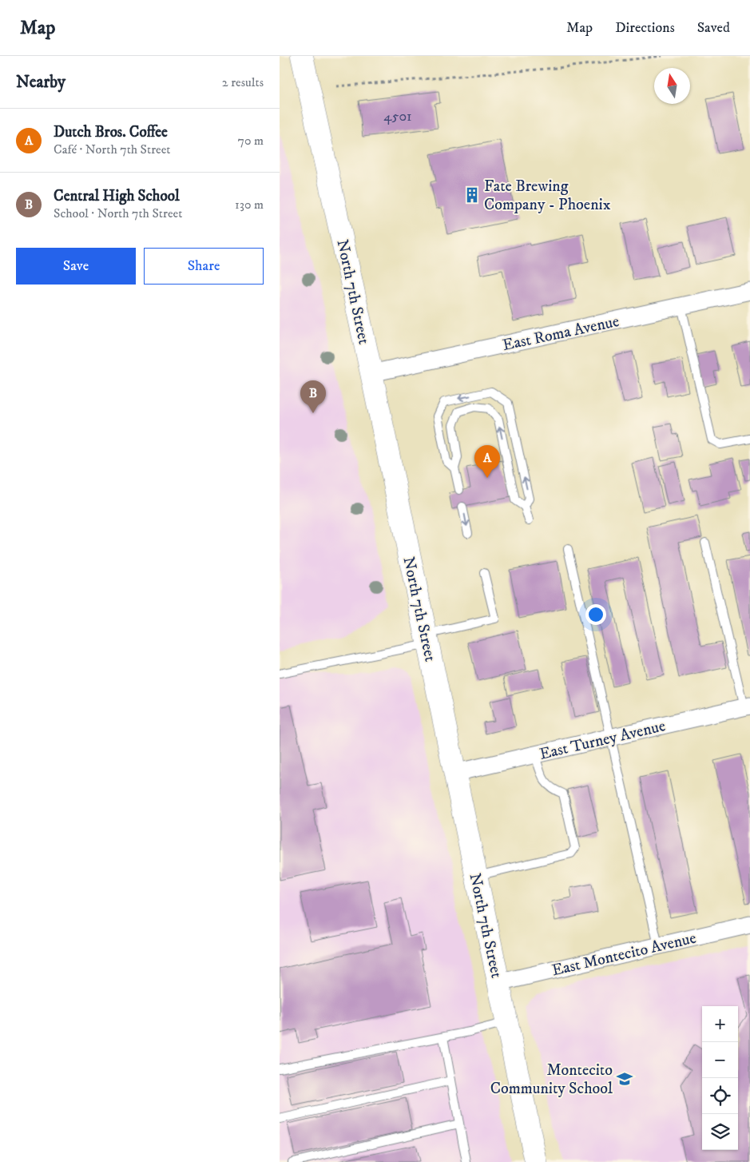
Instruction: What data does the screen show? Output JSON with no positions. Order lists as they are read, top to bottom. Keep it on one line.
{"streets":{"main road":["North 7th Street"],"street":["East Roma Avenue","East Turney Avenue","East Montecito Avenue"]},"crossings":[["North 7th Street","East Roma Avenue"],["North 7th Street","East Turney Avenue"],["North 7th Street","East Montecito Avenue"]],"places":{"building":["Fate Brewing Company - Phoenix"],"school or university":["Montecito Community School"]},"house_numbers":["4501"],"north":"top","page":{"header":"Map","nav":["Map","Directions","Saved"],"heading":["Nearby","2 results"],"list":[{"mark":"A","name":"Dutch Bros. Coffee","note":"Café · North 7th Street","value":"70 m"},{"mark":"B","name":"Central High School","note":"School · North 7th Street","value":"130 m"}],"buttons":["Save","Share"],"pins":["B","A"],"map_buttons":["+","−"]}}
